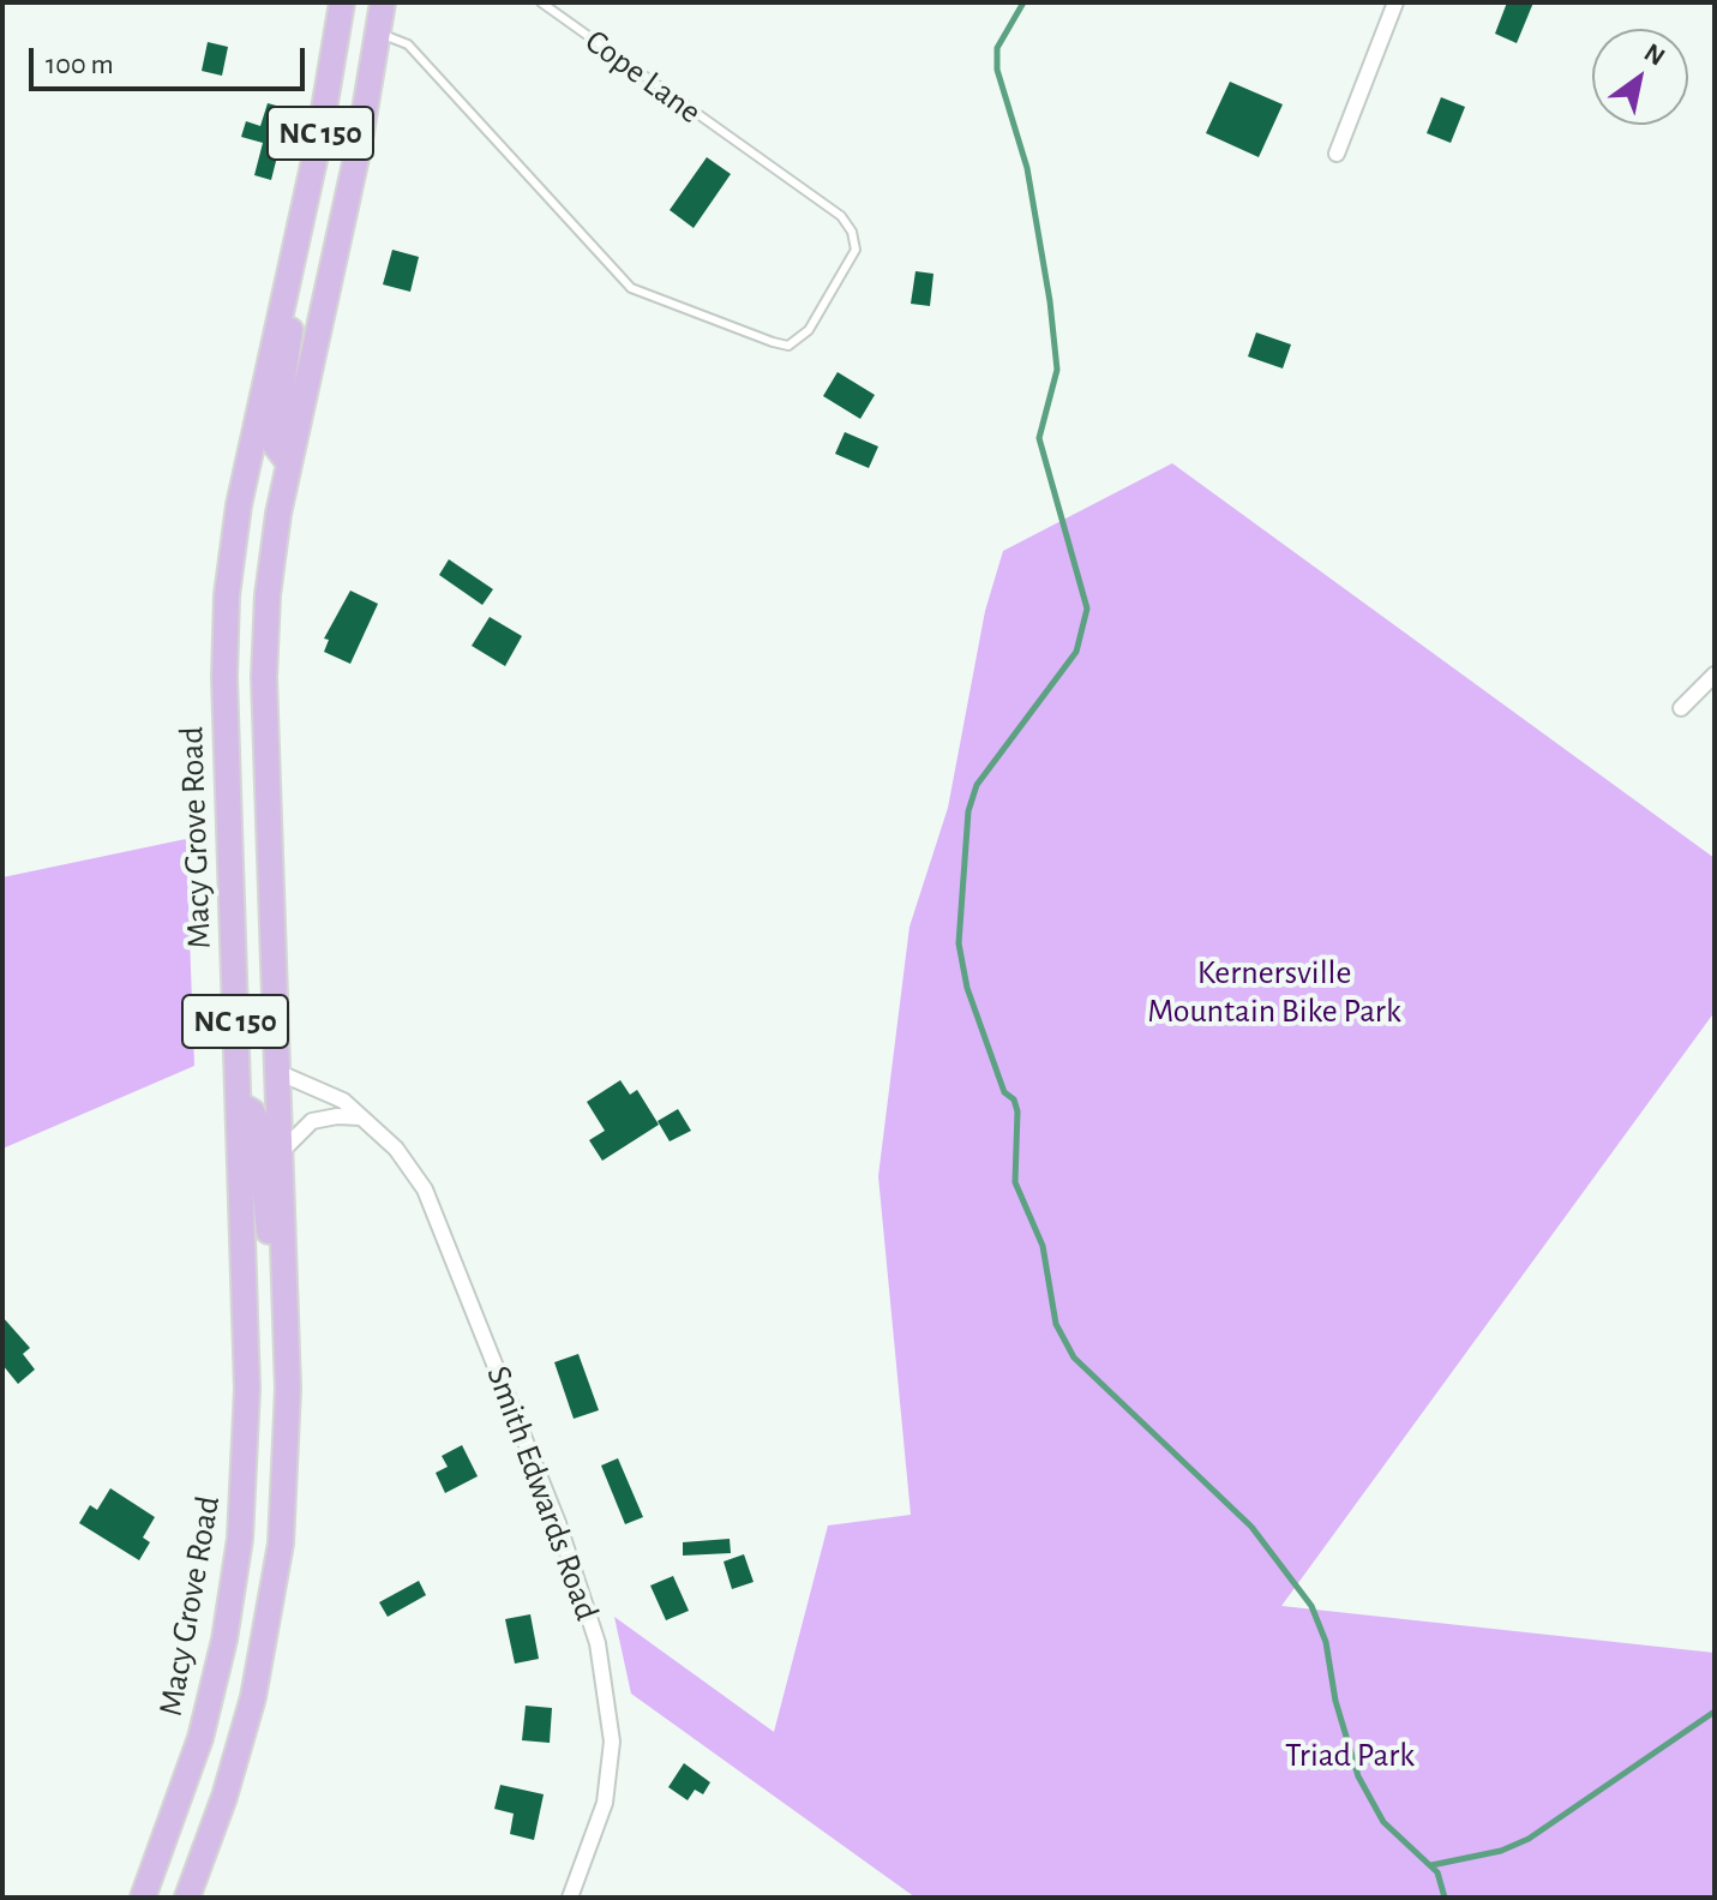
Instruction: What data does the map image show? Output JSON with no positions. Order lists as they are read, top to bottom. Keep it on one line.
{"streets":{"main road":["NC 150","Macy Grove Road"],"street":["Smith Edwards Road"],"lane":["Cope Lane"]},"crossings":[["Cope Lane","NC 150"],["NC 150","Smith Edwards Road"]],"parks":["Kernersville Mountain Bike Park","Triad Park"],"scale_bar":"100 m","north":"top right"}
